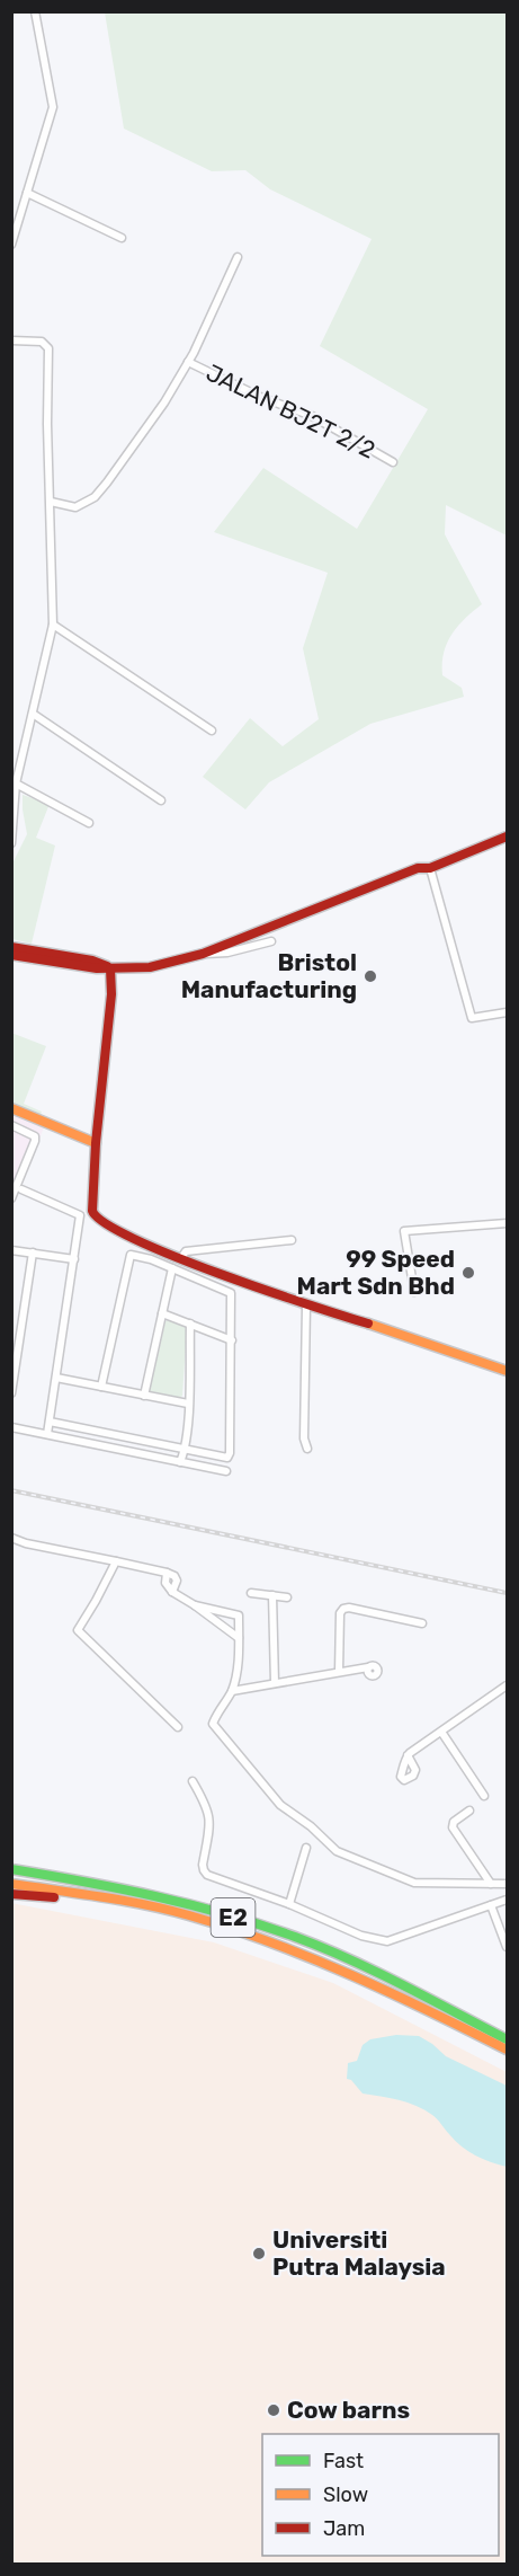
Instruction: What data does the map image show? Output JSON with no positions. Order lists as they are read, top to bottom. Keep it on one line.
{"streets":{"main road":["E2"],"street":["JALAN BJ2T 2/2"]},"places":["Bristol Manufacturing","99 Speed Mart Sdn Bhd","Universiti Putra Malaysia","Cow barns"],"legend":["Fast","Slow","Jam"]}
